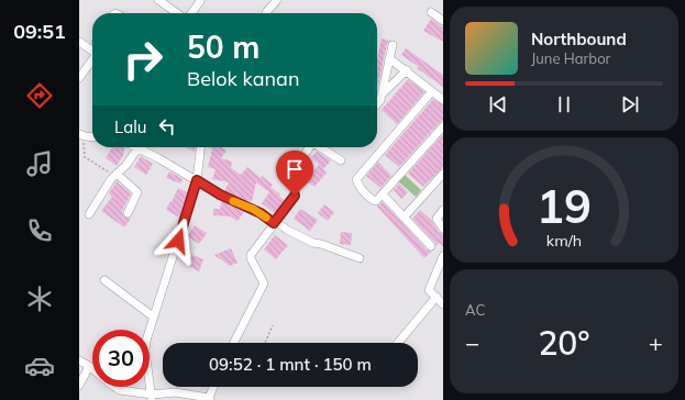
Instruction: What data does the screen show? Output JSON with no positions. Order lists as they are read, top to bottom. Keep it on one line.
{"page":{"tabs":"09:51","turn":["50 m","Belok kanan"],"song":["Northbound","June Harbor"],"then":"Lalu","tile":"AC","heat":["−","20°","+"],"limit":"30","trip":"09:52 · 1 mnt · 150 m","gauge":["19","km/h"]}}
